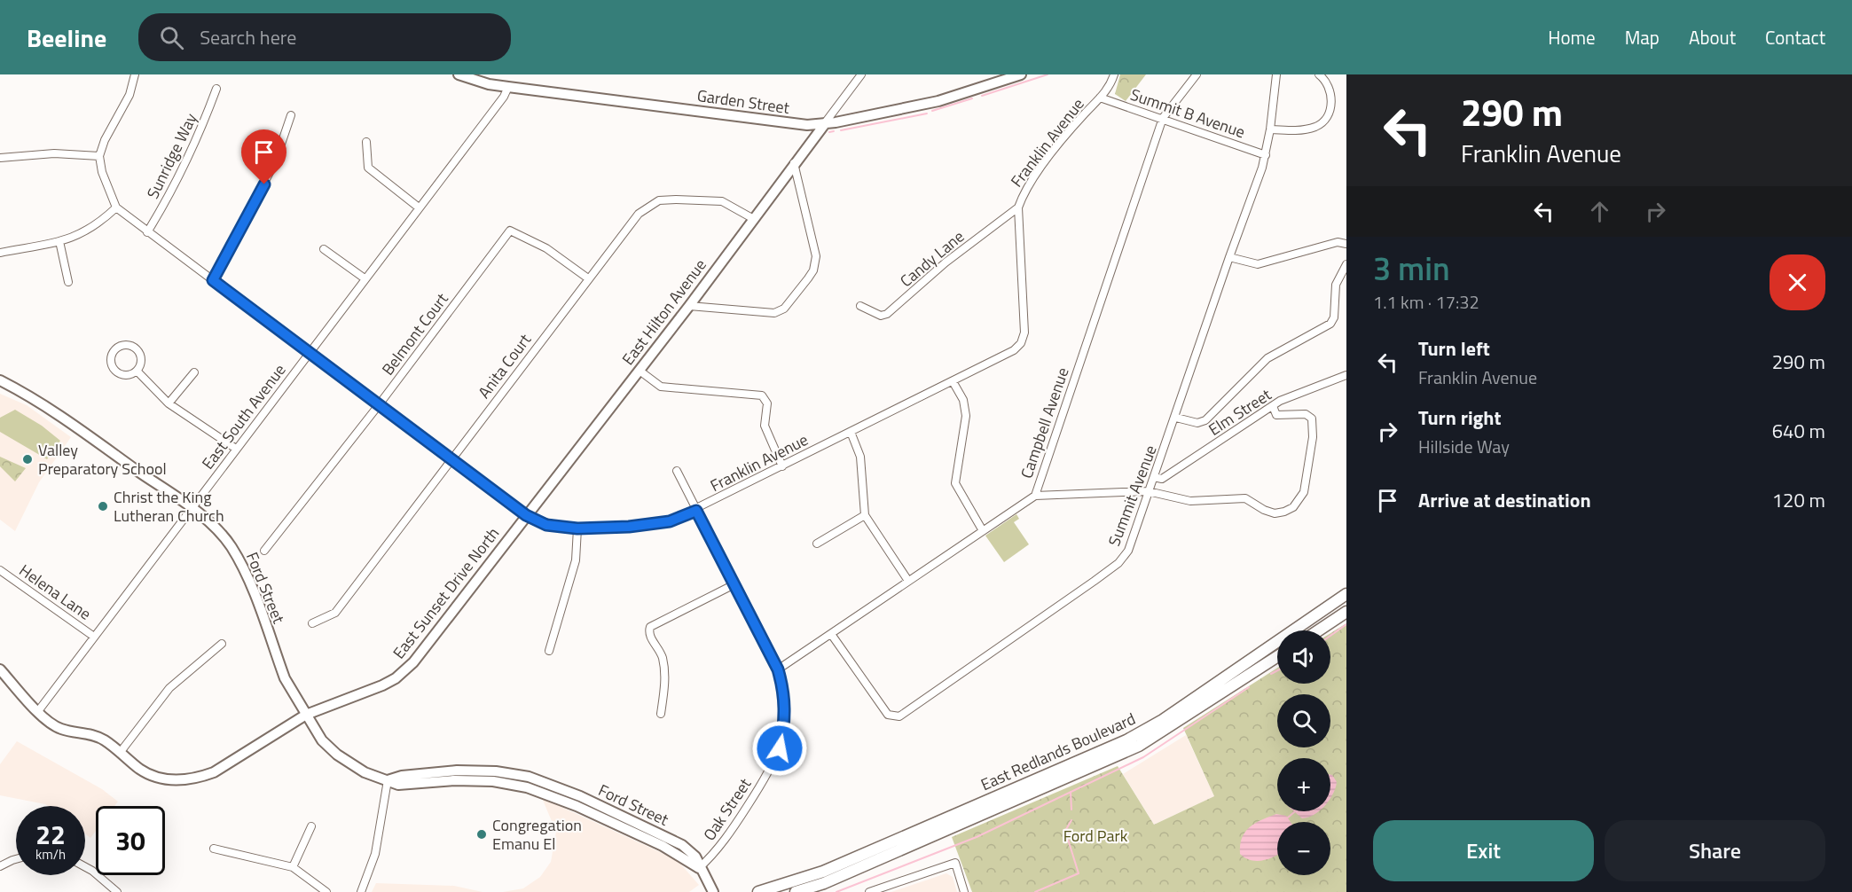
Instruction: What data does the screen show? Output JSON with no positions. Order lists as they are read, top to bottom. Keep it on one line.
{"streets":{"main road":["East Redlands Boulevard"],"street":["Garden Street","Summit B Avenue","Franklin Avenue","Sunridge Way","Candy Lane","East Hilton Avenue","Belmont Court","Anita Court","Elm Street","East South Avenue","Campbell Avenue","Summit Avenue","Ford Street","Helena Lane","East Sunset Drive North","Oak Street"]},"crossings":[["Garden Street","East Hilton Avenue"],["Garden Street","East South Avenue"],["Summit B Avenue","Franklin Avenue"],["Summit B Avenue","Campbell Avenue"],["Summit B Avenue","Summit Avenue"],["Franklin Avenue","Sunridge Way"],["Franklin Avenue","Candy Lane"],["Franklin Avenue","East Hilton Avenue"],["Franklin Avenue","Belmont Court"],["Franklin Avenue","Anita Court"],["Franklin Avenue","East South Avenue"],["Franklin Avenue","East Sunset Drive North"],["Franklin Avenue","Oak Street"],["East Hilton Avenue","Anita Court"],["East Hilton Avenue","East Sunset Drive North"],["Belmont Court","Anita Court"],["Elm Street","Summit Avenue"],["East South Avenue","Ford Street"],["East South Avenue","Helena Lane"],["East South Avenue","East Sunset Drive North"],["Campbell Avenue","Summit Avenue"],["Campbell Avenue","Oak Street"],["Ford Street","East Sunset Drive North"],["Ford Street","Oak Street"]],"parks":["Ford Park"],"places":["Valley Preparatory School","Christ the King Lutheran Church","Congregation Emanu El"],"page":{"header":"Beeline","search":"Search here","nav":["Home","Map","About","Contact"],"turn":["290 m","Franklin Avenue"],"heading":["3 min","1.1 km · 17:32"],"list":[{"name":"Turn left","note":"Franklin Avenue","value":"290 m"},{"name":"Turn right","note":"Hillside Way","value":"640 m"},{"name":"Arrive at destination","value":"120 m"}],"map_buttons":["+","−"],"speed":"22 km/h","limit":"30","buttons":["Exit","Share"]}}
